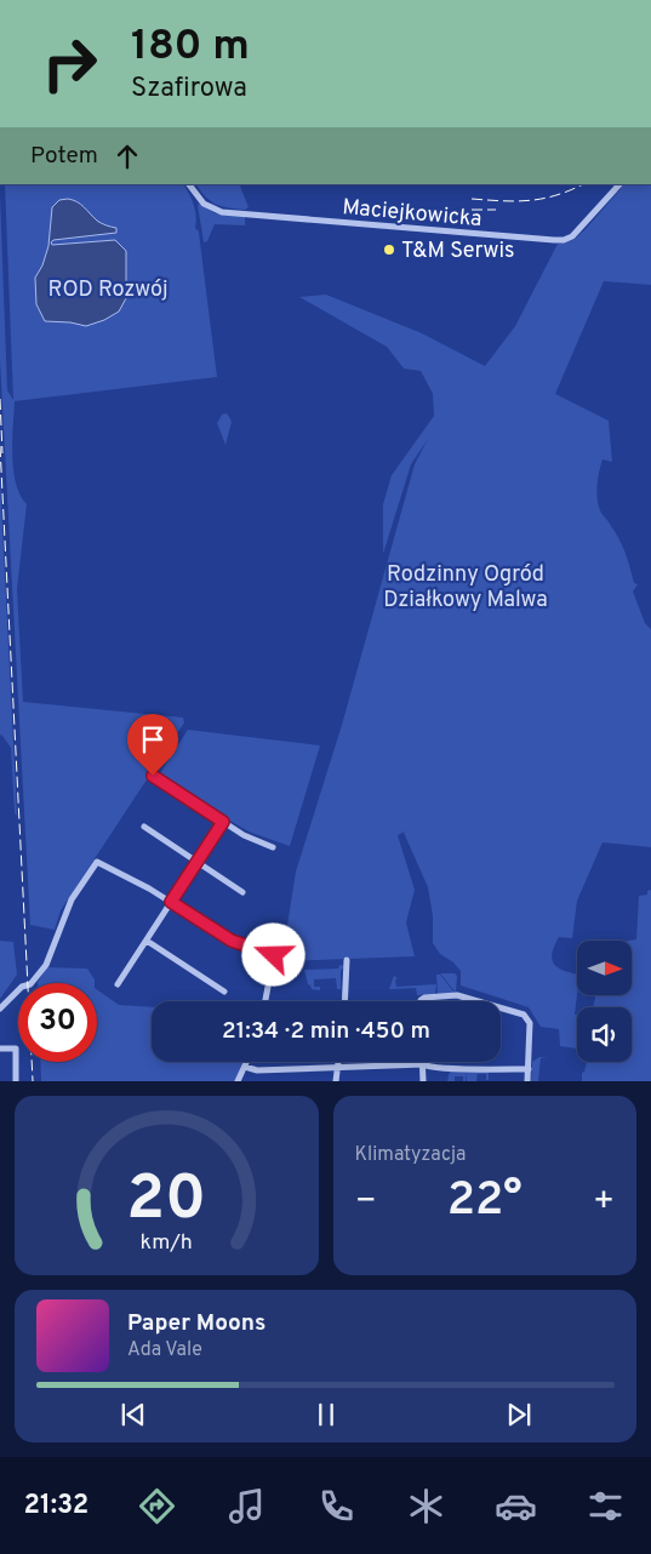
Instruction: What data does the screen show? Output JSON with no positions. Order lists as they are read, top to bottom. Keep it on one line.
{"streets":{"street":["Maciejkowicka"]},"parks":["ROD Rozwój","Rodzinny Ogród Działkowy Malwa"],"places":["T&M Serwis"],"north":"right","page":{"turn":["180 m","Szafirowa"],"then":"Potem","limit":"30","trip":"21:34 · 2 min · 450 m","tile":"Klimatyzacja","heat":["−","22°","+"],"song":["Paper Moons","Ada Vale"],"tabs":"21:32","gauge":["20","km/h"]}}
